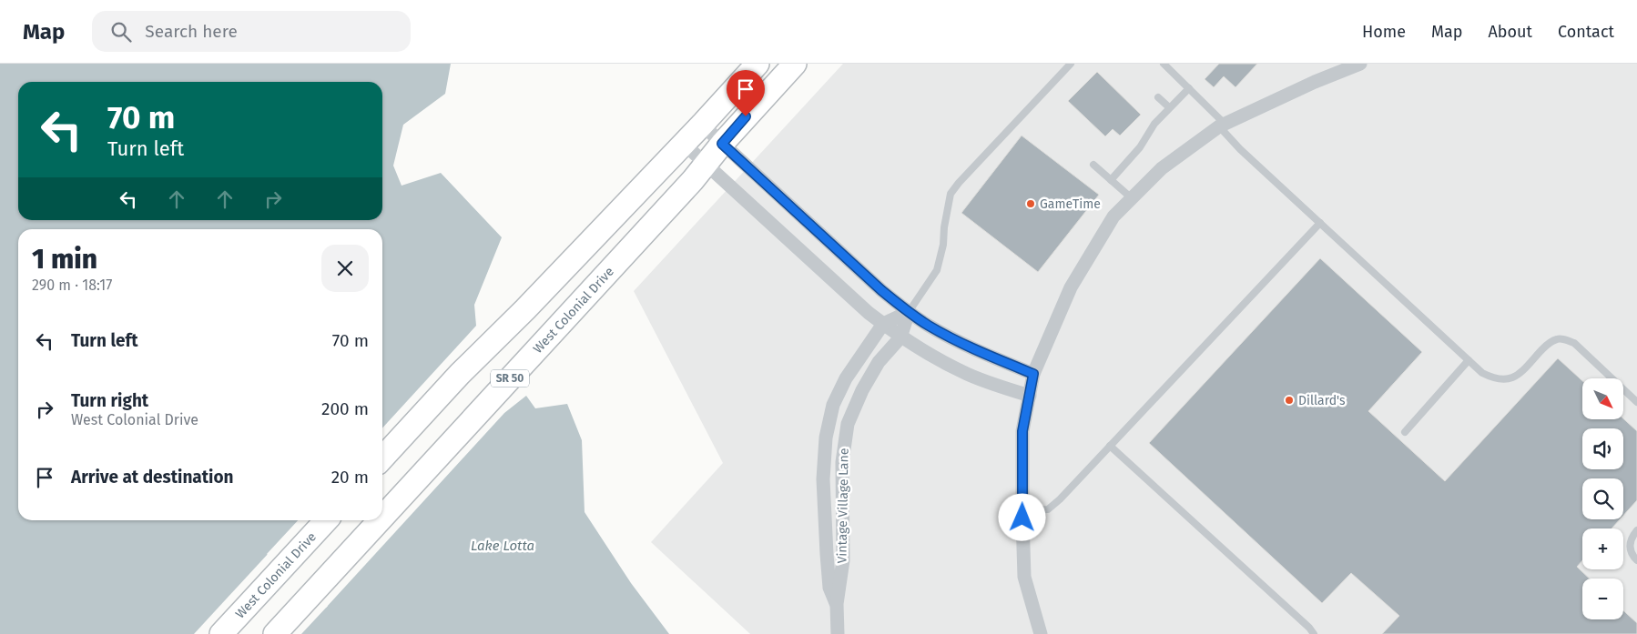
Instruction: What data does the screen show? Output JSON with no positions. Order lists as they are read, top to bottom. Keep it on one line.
{"streets":{"highway":["West Colonial Drive","SR 50"],"street":["Vintage Village Lane"]},"water":["Lake Lotta"],"places":["GameTime","Dillard's"],"north":"bottom right","page":{"header":"Map","search":"Search here","nav":["Home","Map","About","Contact"],"turn":["70 m","Turn left"],"heading":["1 min","290 m · 18:17"],"list":[{"name":"Turn left","value":"70 m"},{"name":"Turn right","note":"West Colonial Drive","value":"200 m"},{"name":"Arrive at destination","value":"20 m"}],"map_buttons":["+","−"]}}
